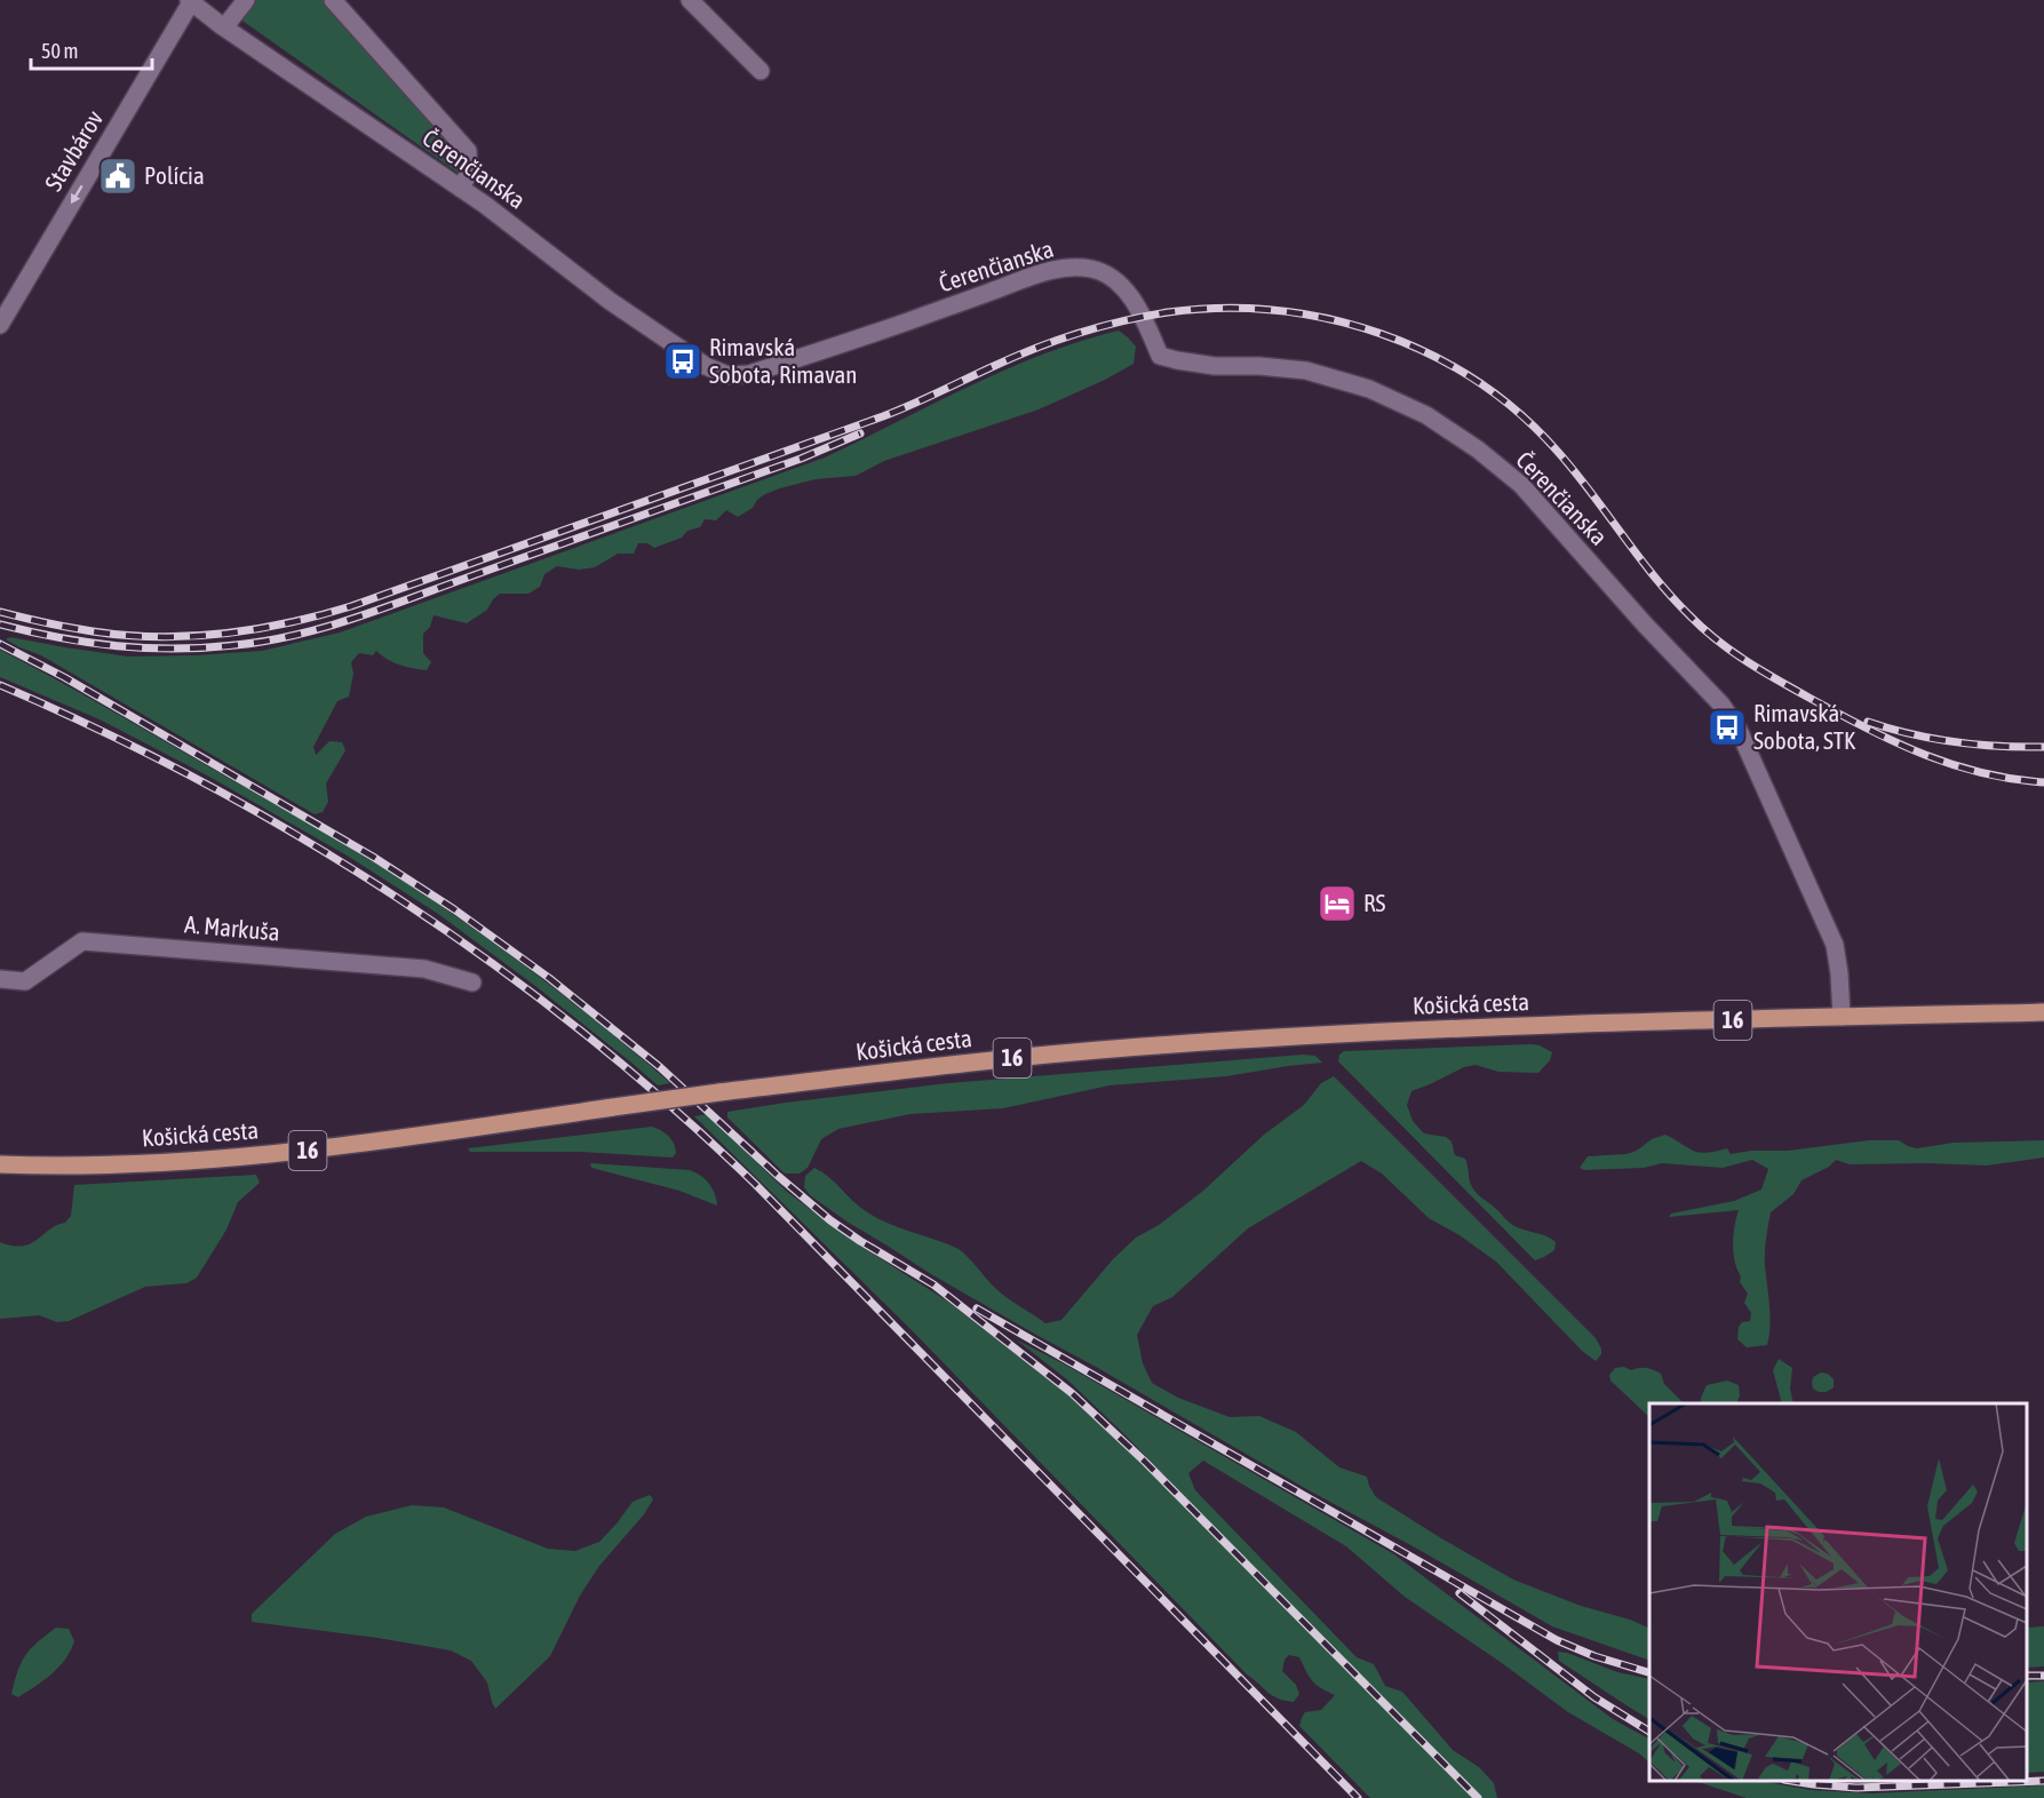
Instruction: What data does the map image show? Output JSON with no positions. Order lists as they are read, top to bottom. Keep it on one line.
{"streets":{"main road":["Košická cesta","16"],"street":["Stavbárov","Čerenčianska","A. Markuša"]},"crossings":[["Stavbárov","Čerenčianska"],["Čerenčianska","Košická cesta"]],"one_way":["Stavbárov"],"places":{"public building":["Polícia"],"bus stop":["Rimavská Sobota, Rimavan","Rimavská Sobota, STK"],"hotel":["RS"]},"scale_bar":"50 m"}
